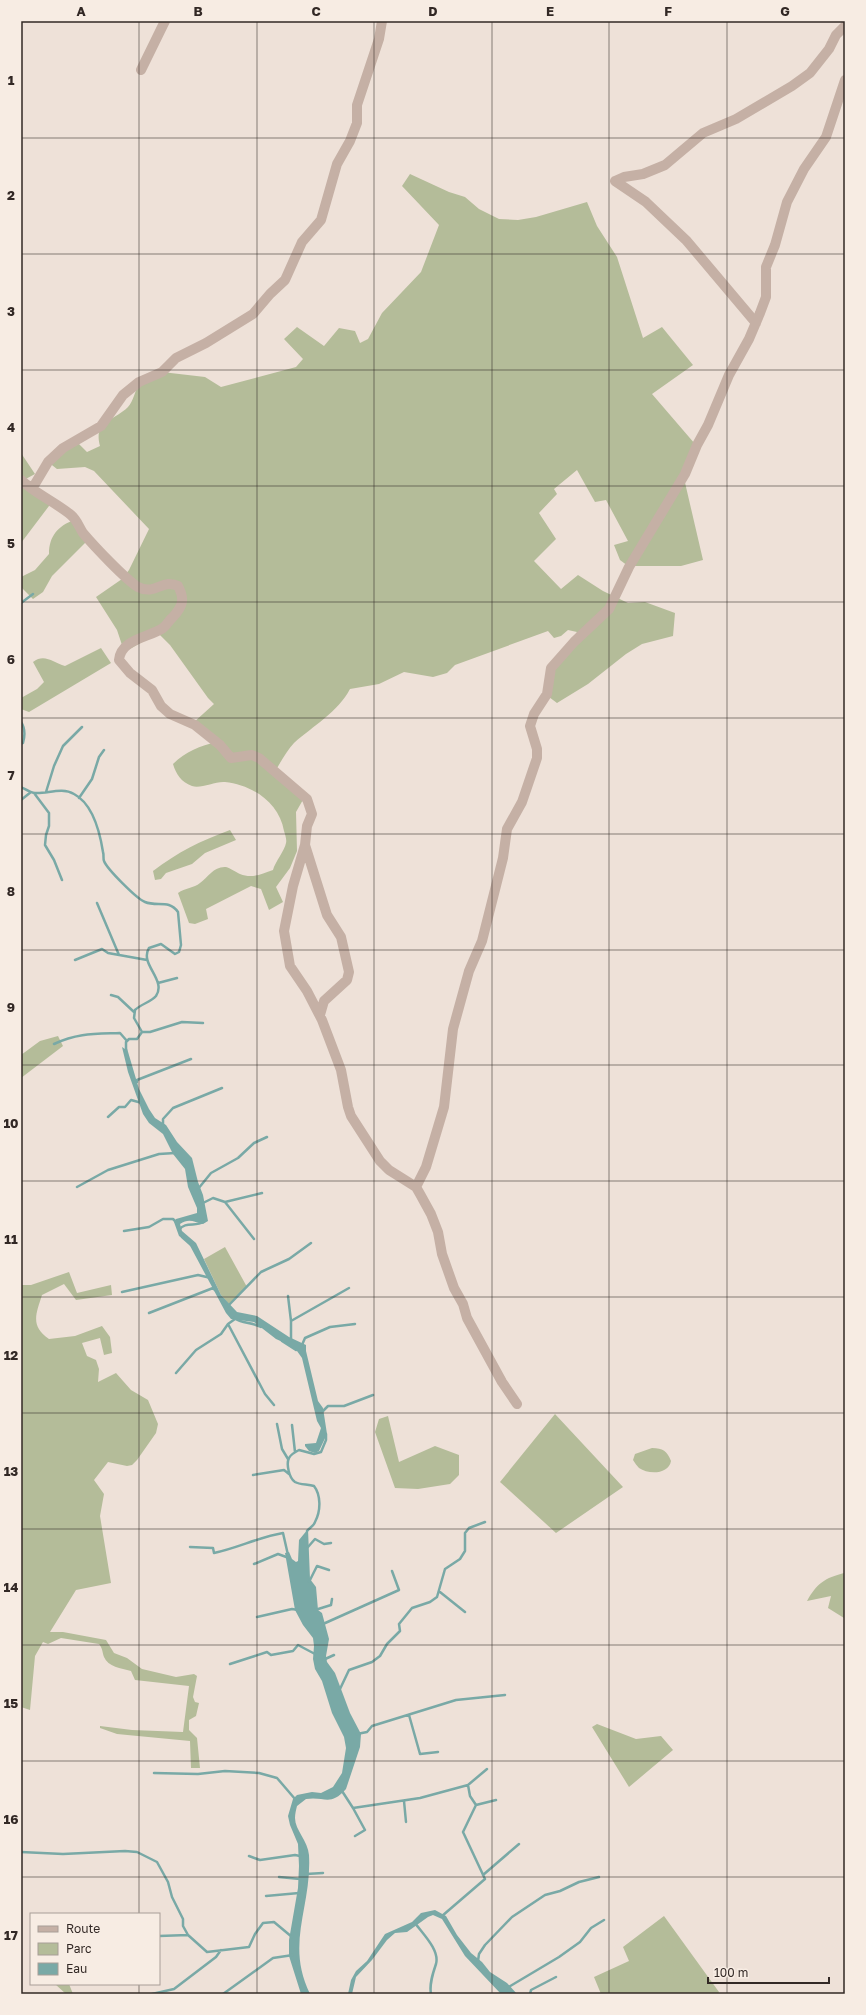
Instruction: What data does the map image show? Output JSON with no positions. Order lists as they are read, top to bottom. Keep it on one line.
{"legend":["Route","Parc","Eau"],"scale_bar":"100 m","grid":{"columns":["A","B","C","D","E","F","G"],"rows":["1","2","3","4","5","6","7","8","9","10","11","12","13","14","15","16","17"]}}
